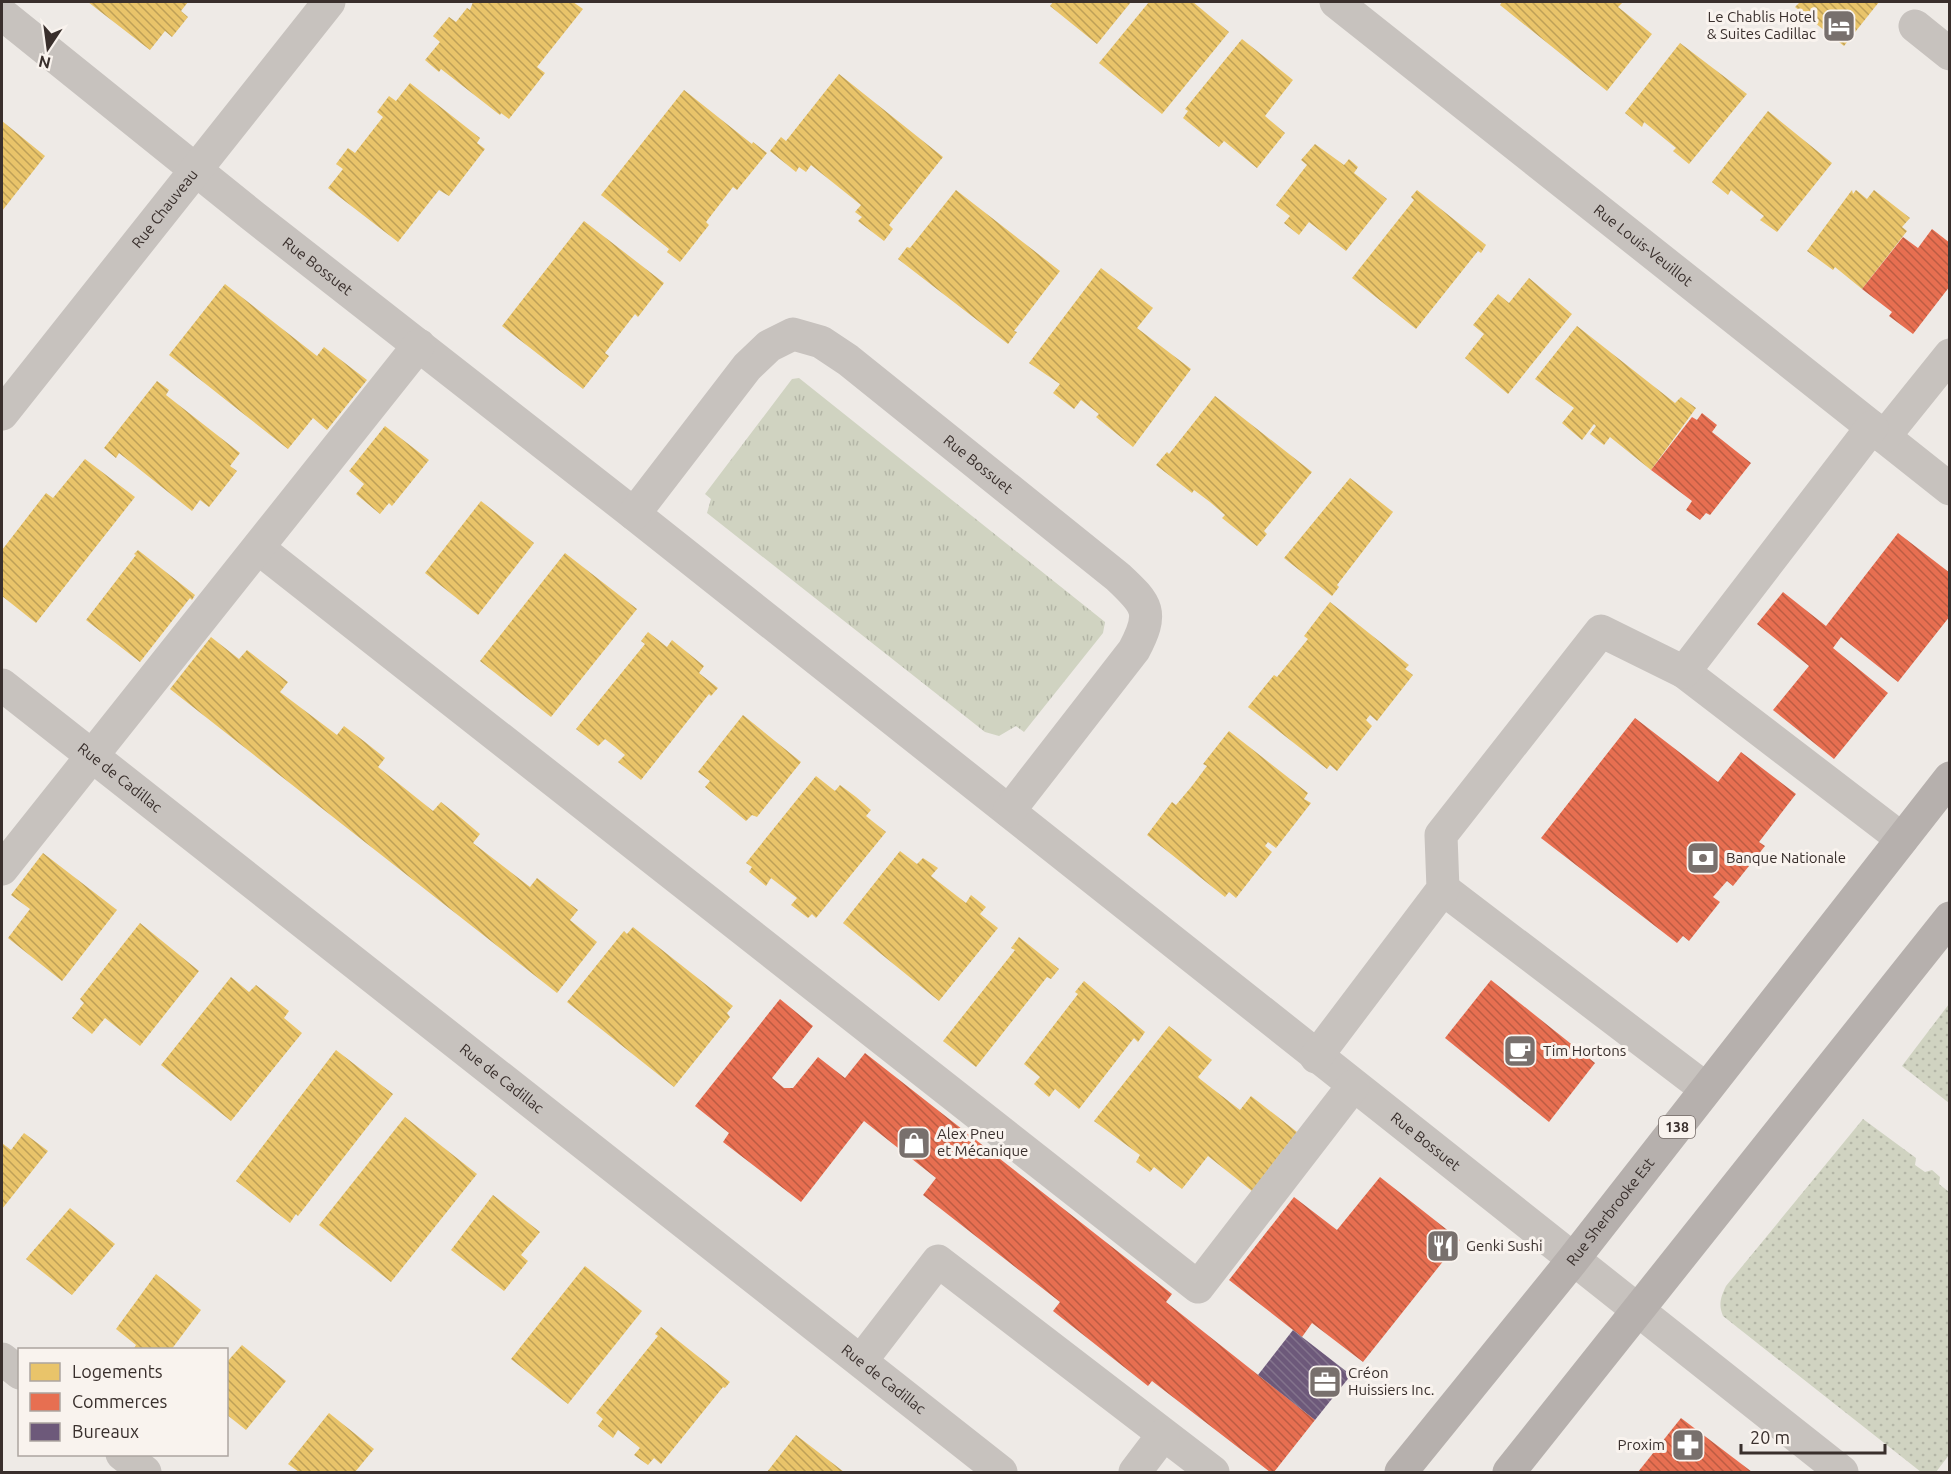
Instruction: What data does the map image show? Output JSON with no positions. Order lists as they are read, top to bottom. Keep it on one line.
{"streets":{"main road":["138","Rue Sherbrooke Est"],"street":["Rue Chauveau","Rue Louis-Veuillot","Rue Bossuet","Rue de Cadillac"]},"crossings":[["Rue Chauveau","Rue Bossuet"],["Rue Bossuet","Rue Sherbrooke Est"]],"places":{"hotel":["Le Chablis Hotel & Suites Cadillac"],"bank":["Banque Nationale"],"cafe":["Tim Hortons"],"shop":["Alex Pneu et Mécanique"],"restaurant":["Genki Sushi"],"office":["Créon Huissiers Inc."],"pharmacy":["Proxim"]},"legend":["Logements","Commerces","Bureaux"],"scale_bar":"20 m","north":"bottom"}
